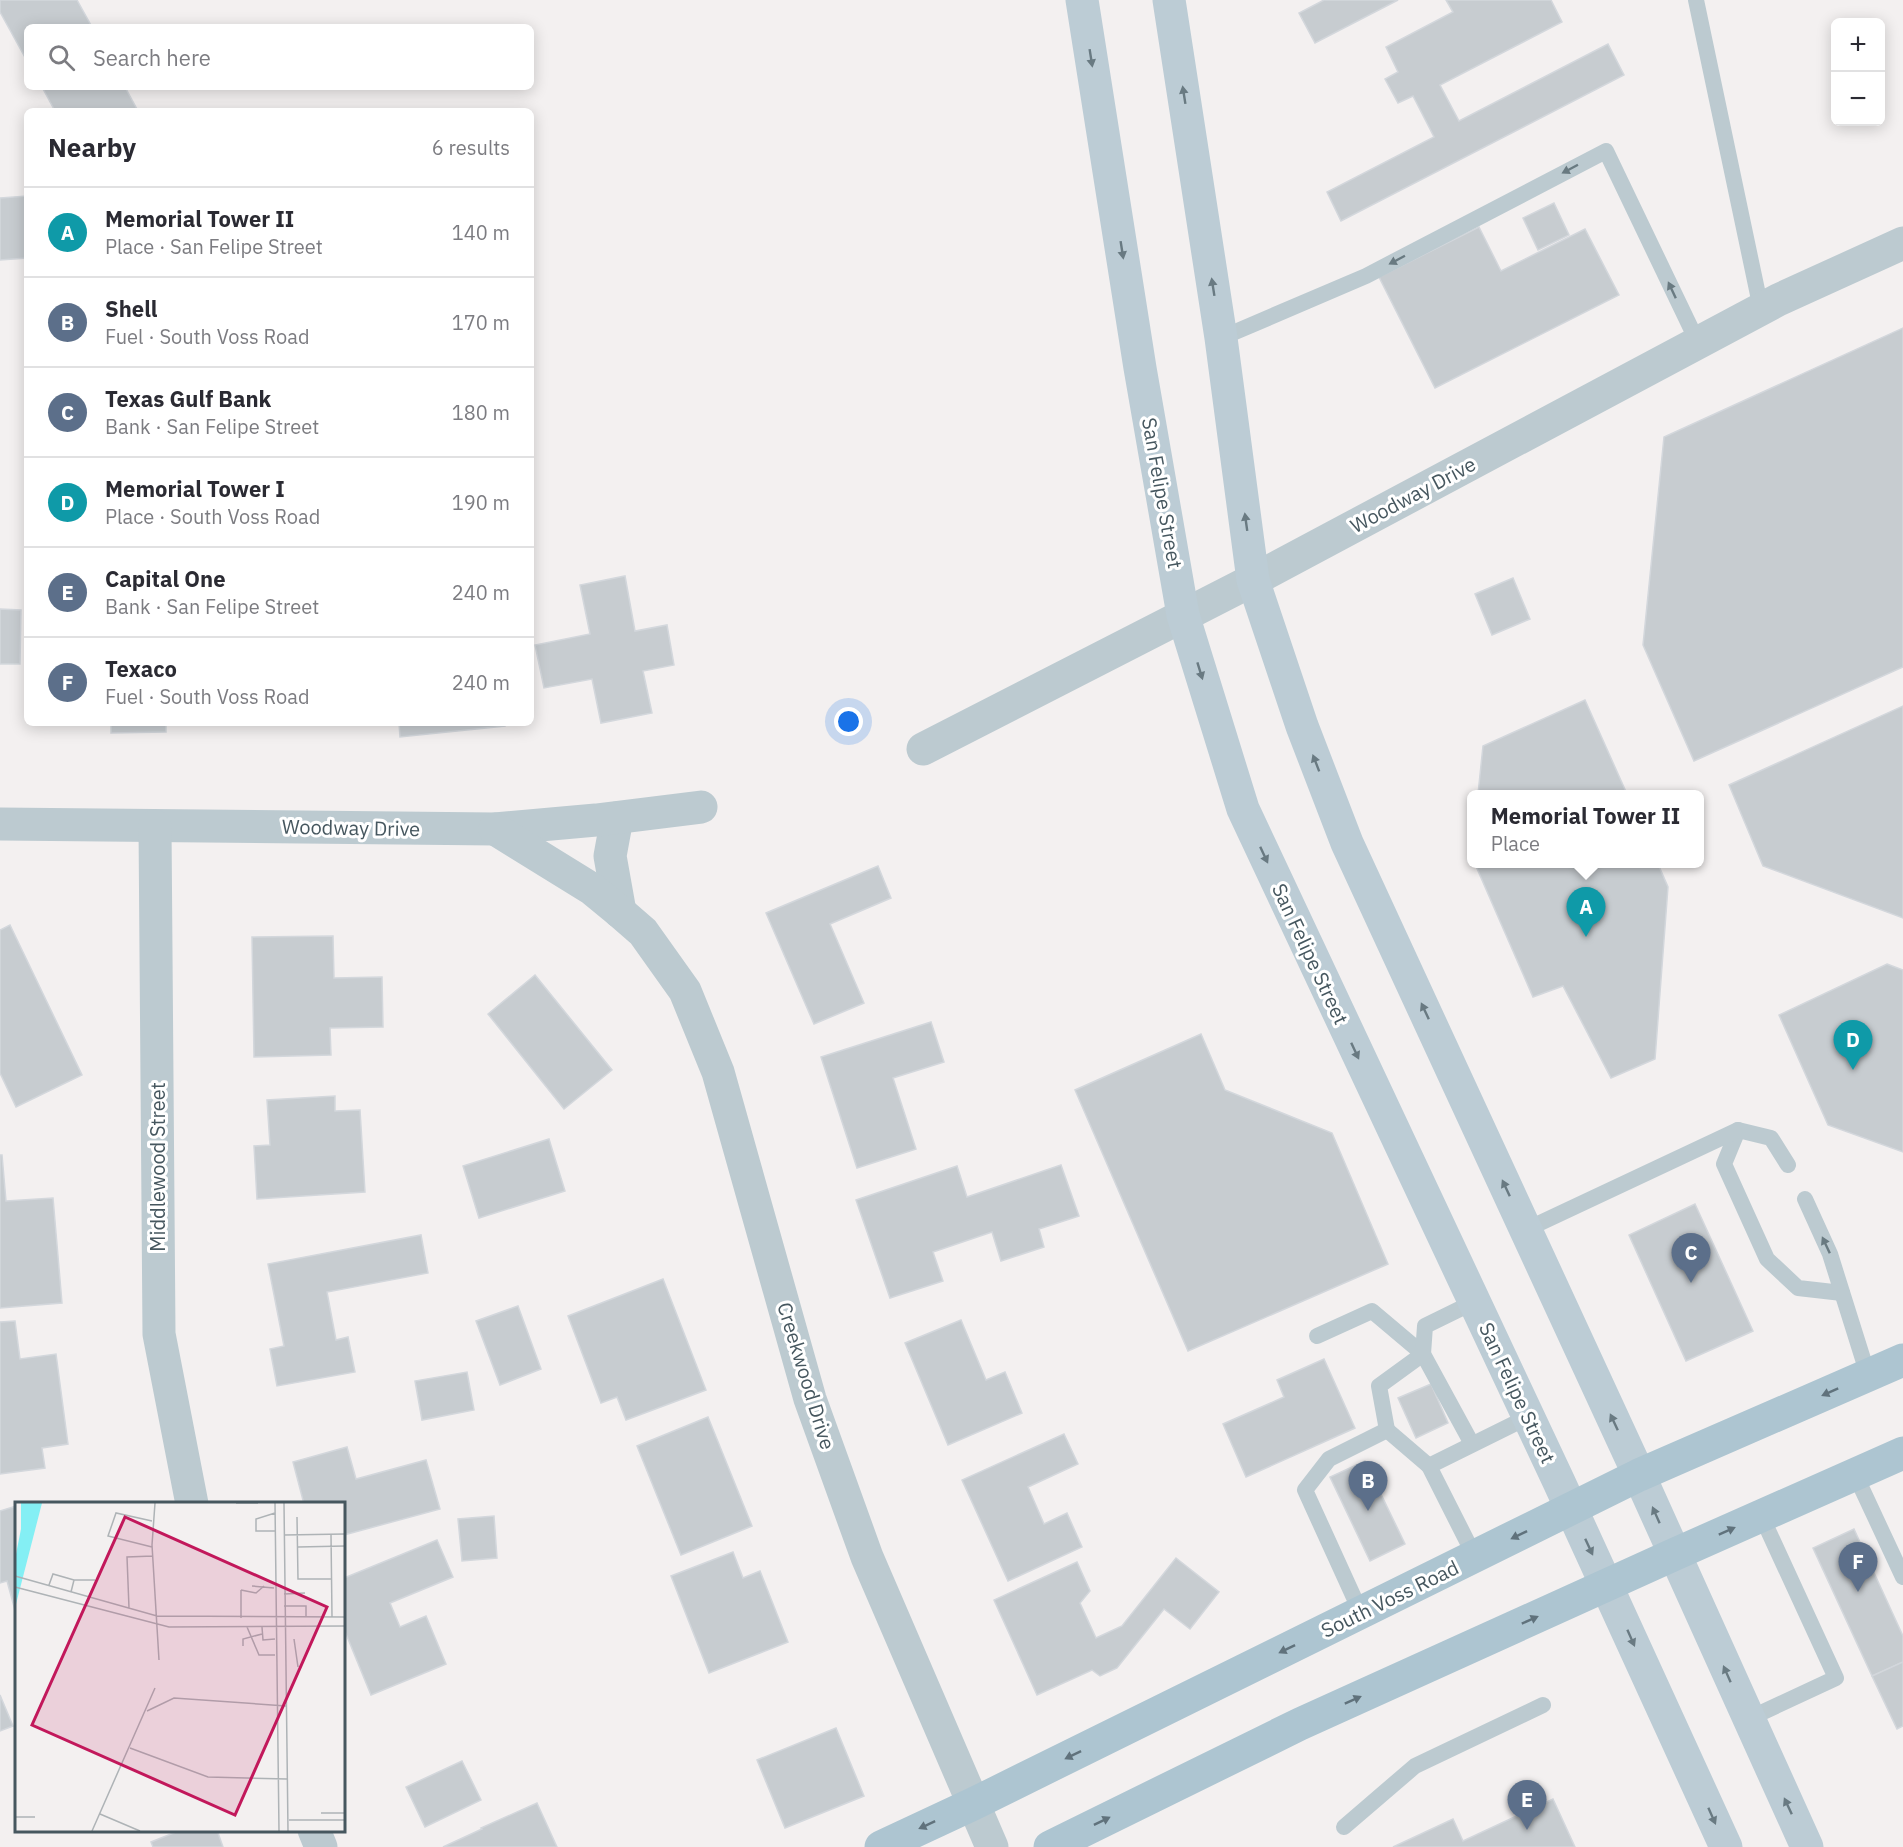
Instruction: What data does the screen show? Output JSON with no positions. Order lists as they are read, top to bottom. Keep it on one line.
{"streets":{"main road":["San Felipe Street","South Voss Road"],"street":["Woodway Drive","Middlewood Street","Creekwood Drive"]},"crossings":[["San Felipe Street","Woodway Drive"],["San Felipe Street","South Voss Road"],["Woodway Drive","Middlewood Street"],["Woodway Drive","Creekwood Drive"],["Creekwood Drive","South Voss Road"]],"page":{"map_buttons":["+","−"],"search":"Search here","heading":["Nearby","6 results"],"list":[{"mark":"A","name":"Memorial Tower II","note":"Place · San Felipe Street","value":"140 m"},{"mark":"B","name":"Shell","note":"Fuel · South Voss Road","value":"170 m"},{"mark":"C","name":"Texas Gulf Bank","note":"Bank · San Felipe Street","value":"180 m"},{"mark":"D","name":"Memorial Tower I","note":"Place · South Voss Road","value":"190 m"},{"mark":"E","name":"Capital One","note":"Bank · San Felipe Street","value":"240 m"},{"mark":"F","name":"Texaco","note":"Fuel · South Voss Road","value":"240 m"}],"popup":["Memorial Tower II","Place"],"pins":["A","D","C","B","F","E"]}}
